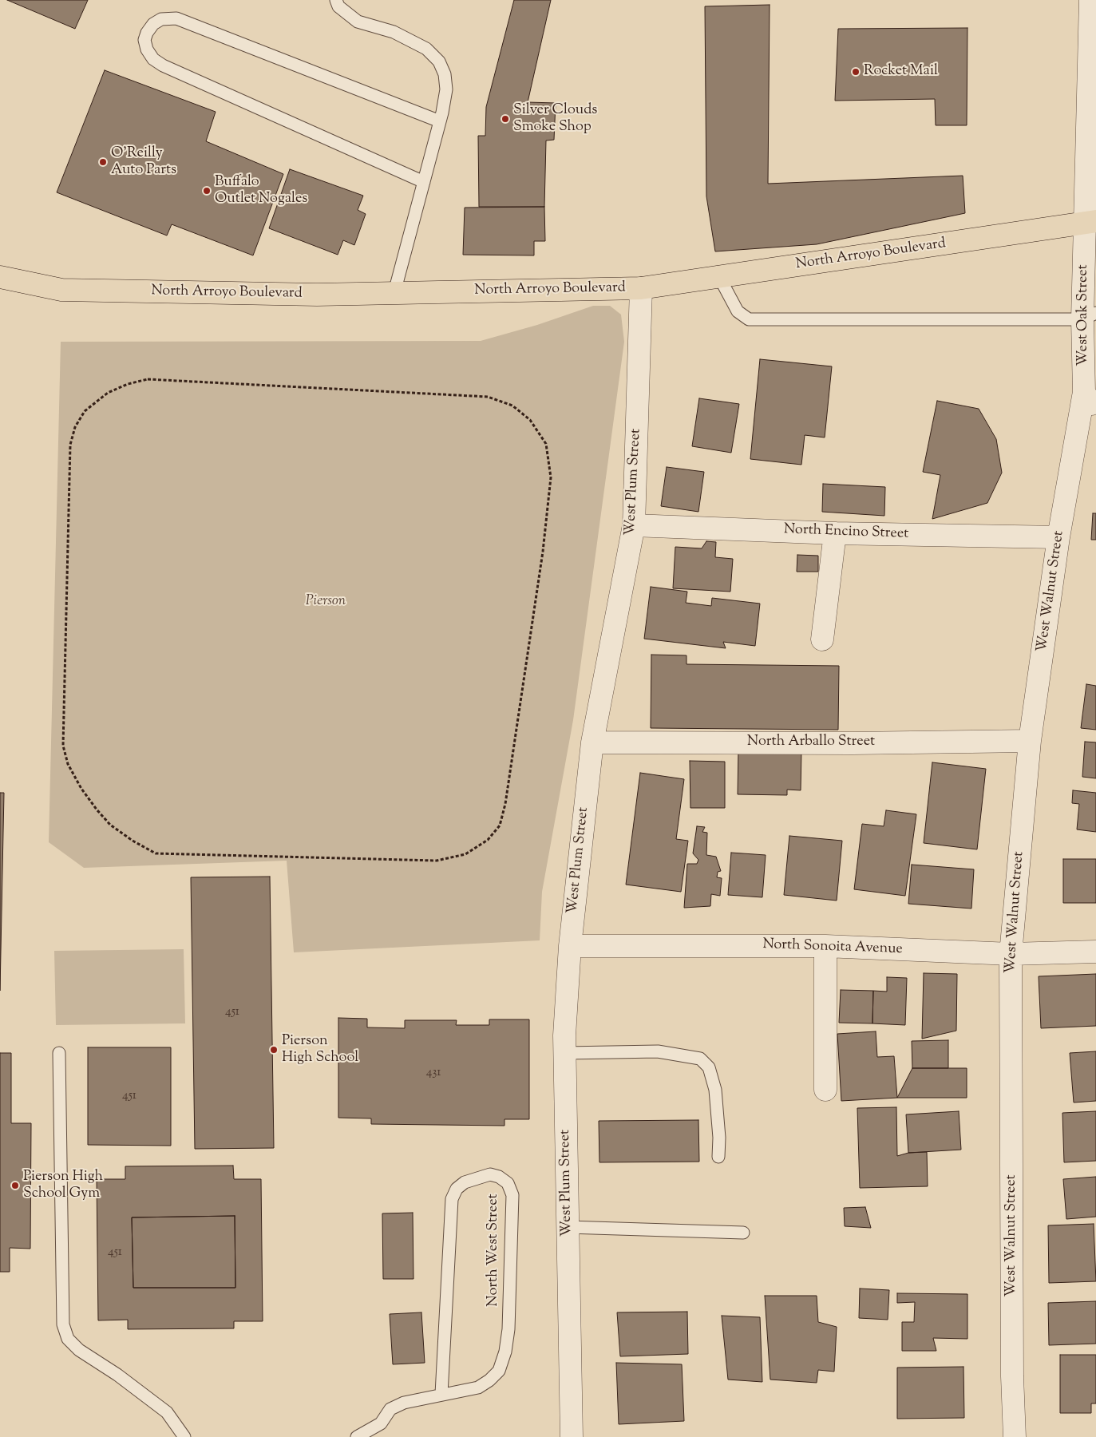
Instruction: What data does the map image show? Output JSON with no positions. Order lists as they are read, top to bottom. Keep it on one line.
{"streets":{"main road":["North Arroyo Boulevard"],"street":["West Oak Street","West Plum Street","North Encino Street","West Walnut Street","North Arballo Street","North Sonoita Avenue"],"lane":["North West Street"]},"crossings":[["North Arroyo Boulevard","West Oak Street"],["North Arroyo Boulevard","West Plum Street"],["West Oak Street","West Walnut Street"],["West Plum Street","North Encino Street"],["West Plum Street","North Arballo Street"],["West Plum Street","North Sonoita Avenue"],["North Encino Street","West Walnut Street"],["West Walnut Street","North Arballo Street"],["West Walnut Street","North Sonoita Avenue"]],"parks":["Pierson"],"places":["Rocket Mail","Silver Clouds Smoke Shop","O'Reilly Auto Parts","Buffalo Outlet Nogales","Pierson High School","Pierson High School Gym"],"house_numbers":["451","431","451","451"]}
